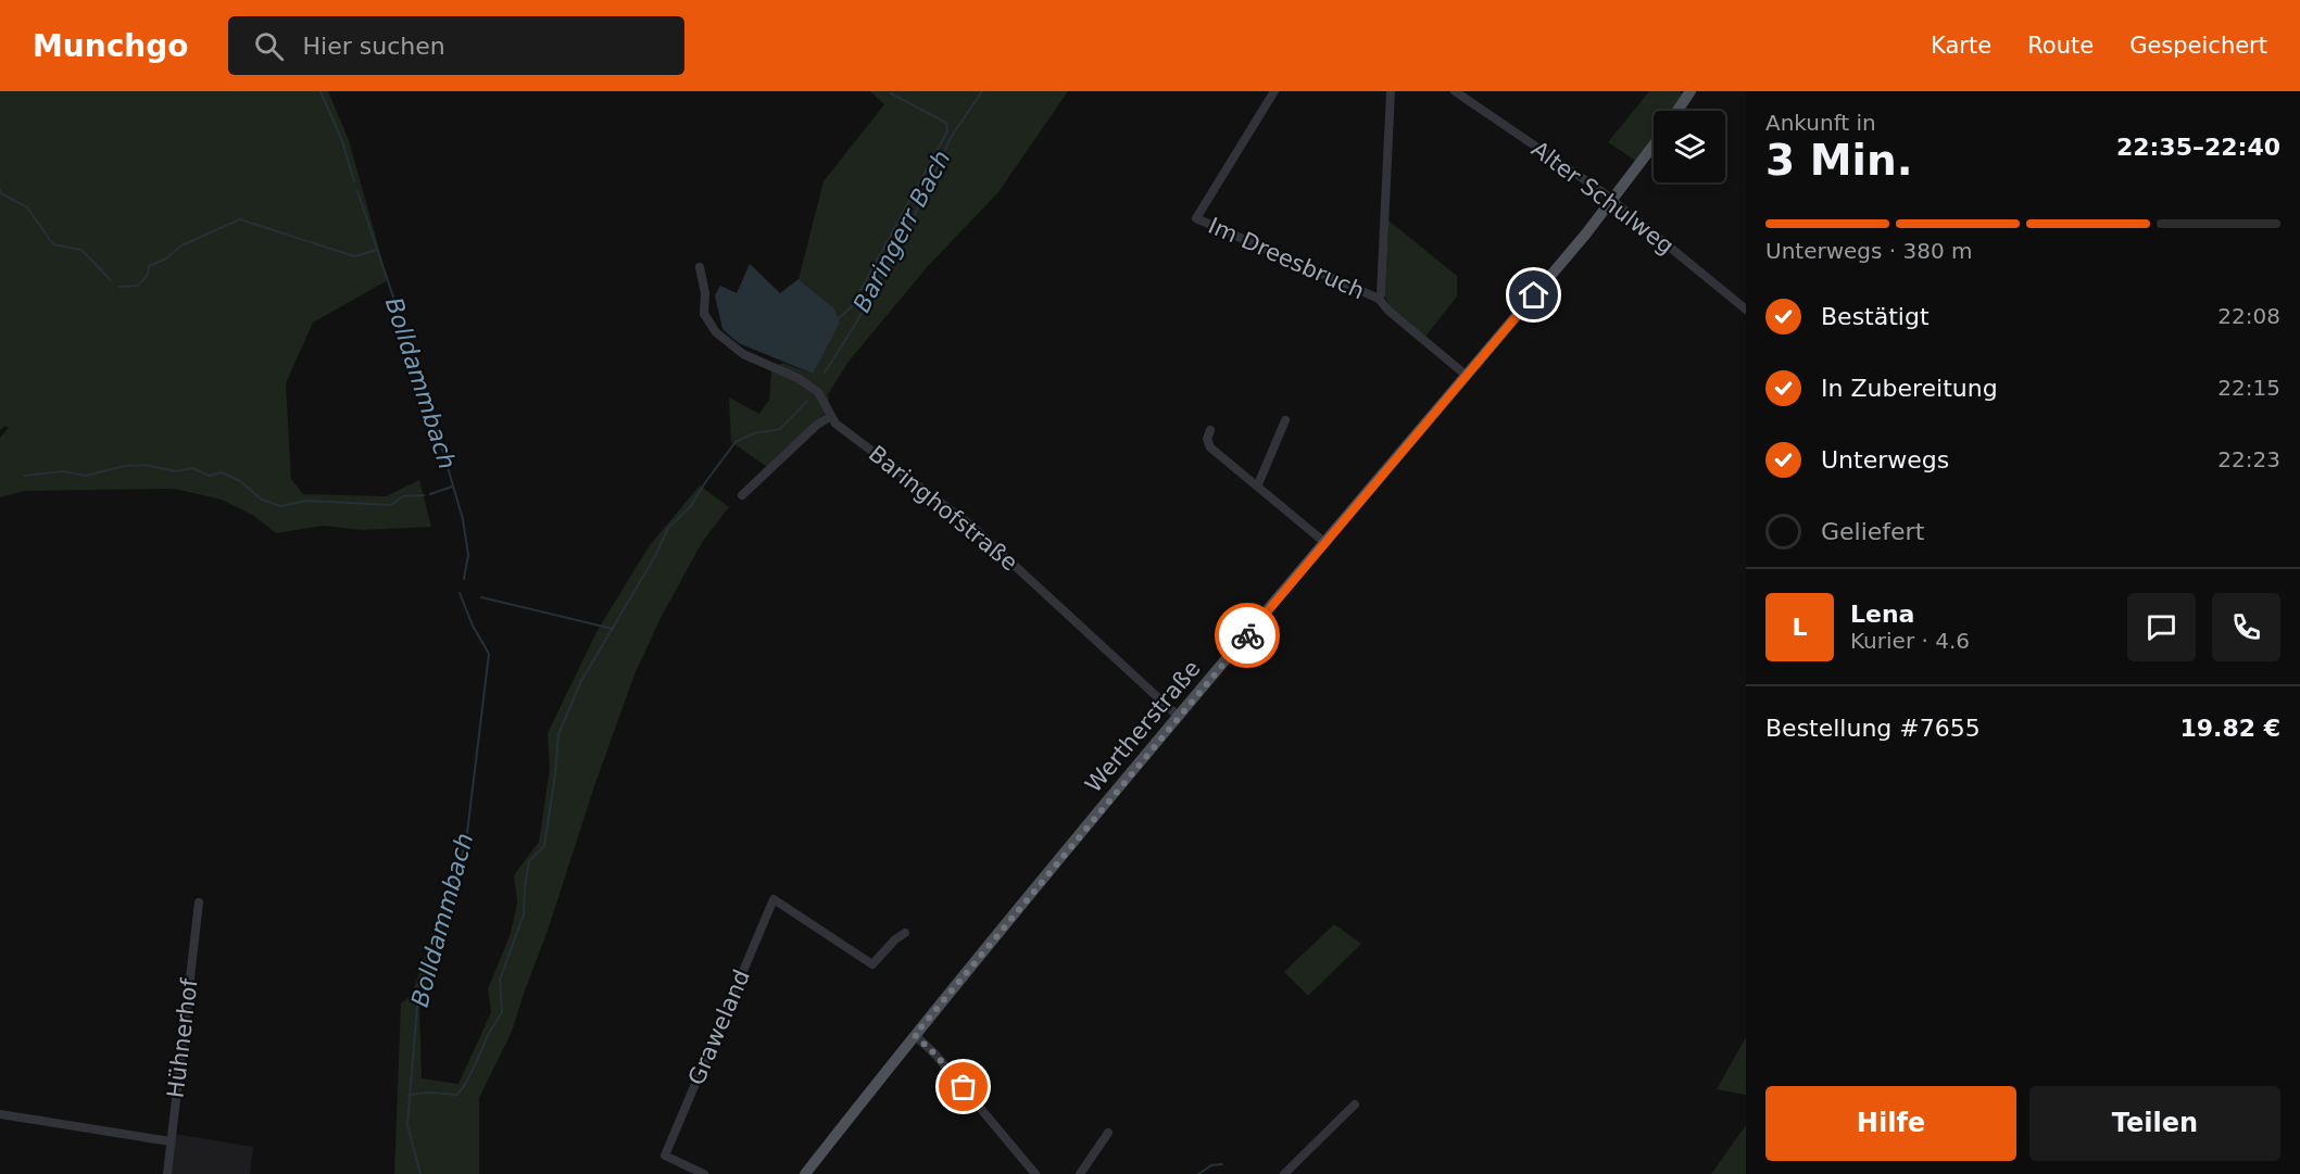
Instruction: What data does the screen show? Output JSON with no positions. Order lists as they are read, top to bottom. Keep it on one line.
{"streets":{"main road":["Wertherstraße"],"street":["Alter Schulweg","Im Dreesbruch","Baringhofstraße","Graweland","Hühnerhof"]},"crossings":[["Alter Schulweg","Wertherstraße"],["Im Dreesbruch","Wertherstraße"],["Baringhofstraße","Wertherstraße"]],"water":["Baringerr Bach","Bolldammbach"],"page":{"header":"Munchgo","search":"Hier suchen","nav":["Karte","Route","Gespeichert"],"heading":["3 Min.","Ankunft in","22:35–22:40"],"panel":["Lena","Kurier · 4.6","Bestellung #7655","19.82 €"],"bar":"Unterwegs · 380 m","list":[["Bestätigt","22:08"],["In Zubereitung","22:15"],["Unterwegs","22:23"],"Geliefert"],"round":"L","buttons":["Hilfe","Teilen"]}}
